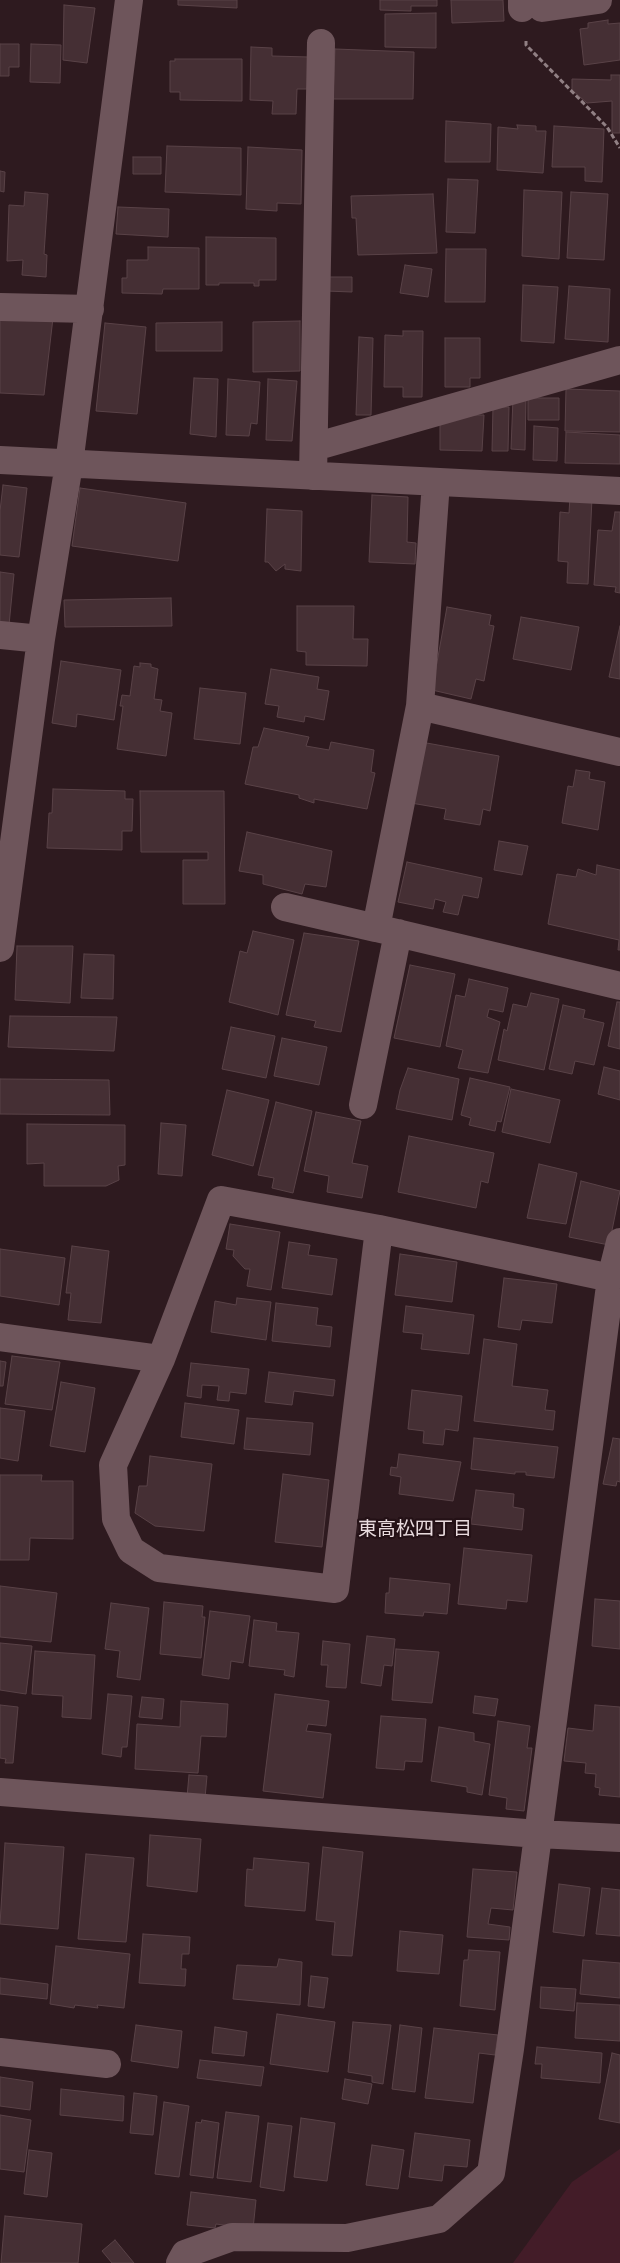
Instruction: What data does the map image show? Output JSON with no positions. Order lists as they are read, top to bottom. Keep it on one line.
{"districts":["東高松四丁目"]}
